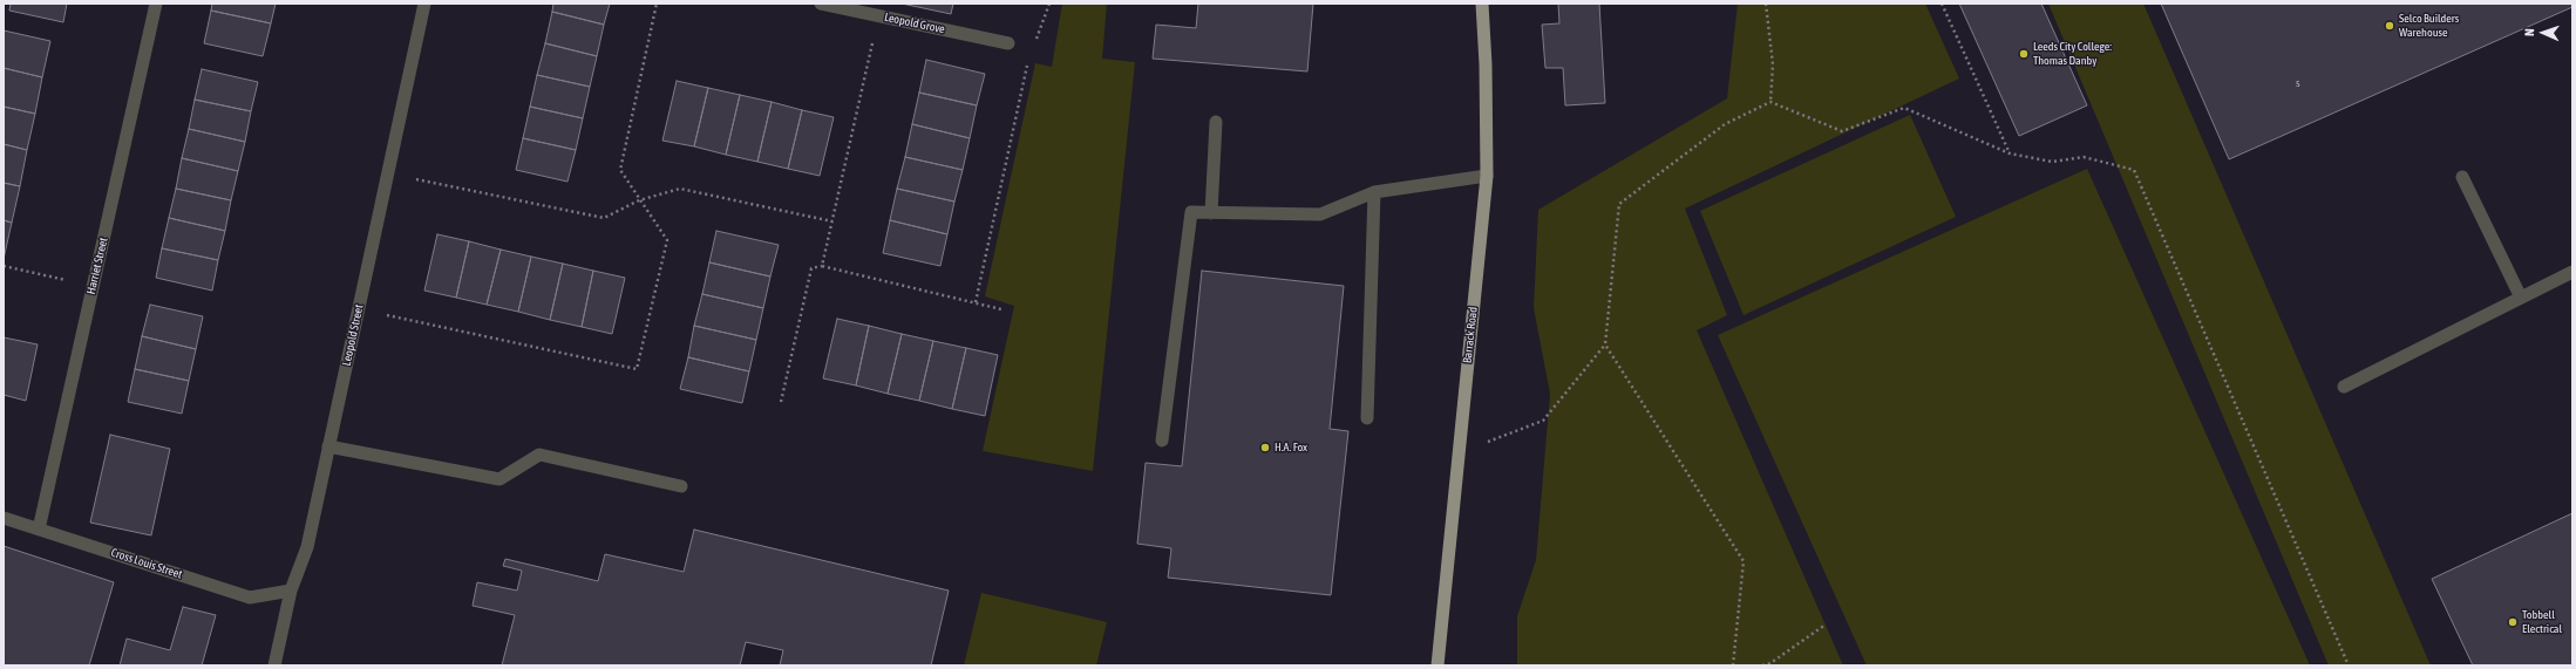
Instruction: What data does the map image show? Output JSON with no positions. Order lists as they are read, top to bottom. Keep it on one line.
{"streets":{"main road":["Barrack Road"],"street":["Leopold Grove","Harriet Street","Leopold Street","Cross Louis Street"]},"crossings":[["Harriet Street","Cross Louis Street"],["Leopold Street","Cross Louis Street"]],"places":["Selco Builders Warehouse","Leeds City College: Thomas Danby","H.A. Fox","Tobbell Electrical"],"house_numbers":["5"],"north":"left"}
